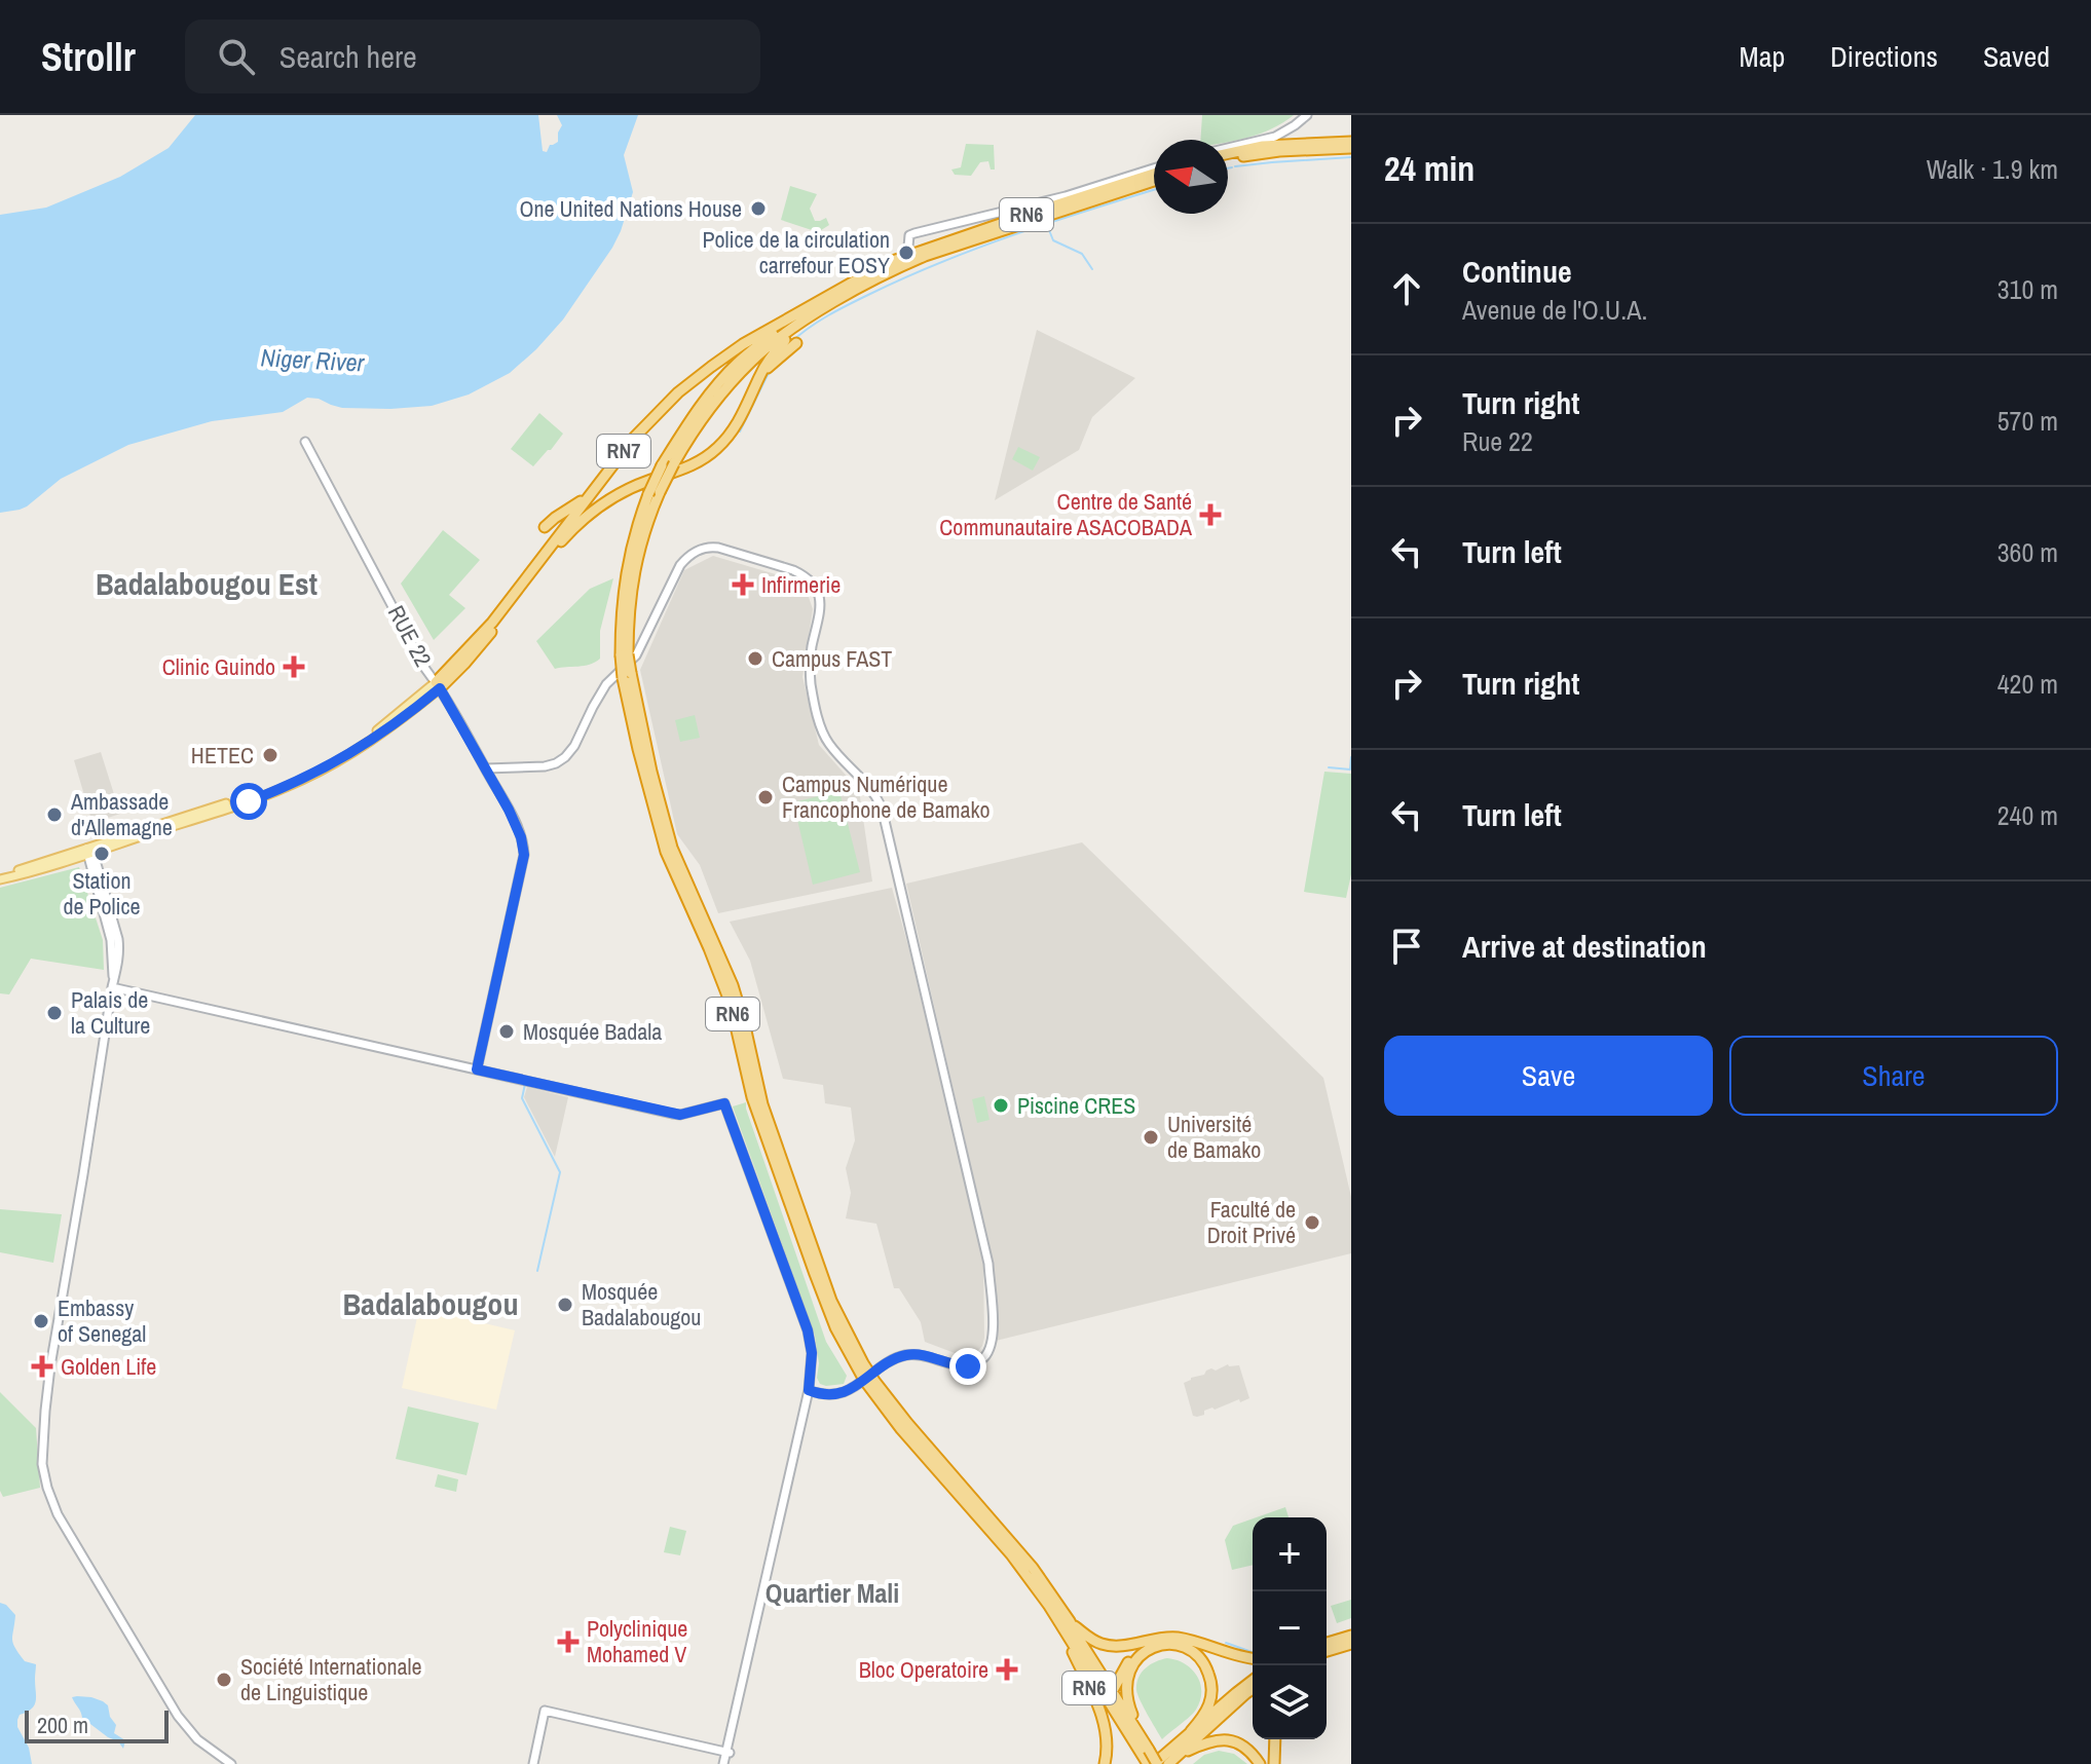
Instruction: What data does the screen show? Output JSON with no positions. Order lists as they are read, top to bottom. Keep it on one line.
{"streets":{"highway":["RN6","RN7"],"street":["RUE 22"]},"crossings":[["RN6","RN7"],["RN7","RUE 22"]],"districts":["Badalabougou Est","Badalabougou","Quartier Mali"],"water":["Niger River"],"places":{"other":["One United Nations House","Police de la circulation carrefour EOSY","Campus FAST","HETEC","Campus Numérique Francophone de Bamako","Ambassade d'Allemagne","Station de Police","Palais de la Culture","Mosquée Badala","Piscine CRES","Université de Bamako","Faculté de Droit Privé","Mosquée Badalabougou","Embassy of Senegal","Société Internationale de Linguistique"],"health":["Centre de Santé Communautaire ASACOBADA","Infirmerie","Clinic Guindo","Golden Life","Polyclinique Mohamed V","Bloc Operatoire"]},"scale_bar":"200 m","north":"left","page":{"header":"Strollr","search":"Search here","nav":["Map","Directions","Saved"],"heading":["24 min","Walk · 1.9 km"],"list":[["Continue","Avenue de l'O.U.A.","310 m"],["Turn right","Rue 22","570 m"],["Turn left","360 m"],["Turn right","420 m"],["Turn left","240 m"],"Arrive at destination"],"buttons":["Save","Share"],"map_buttons":["+","−"],"scale":"200 m"}}
